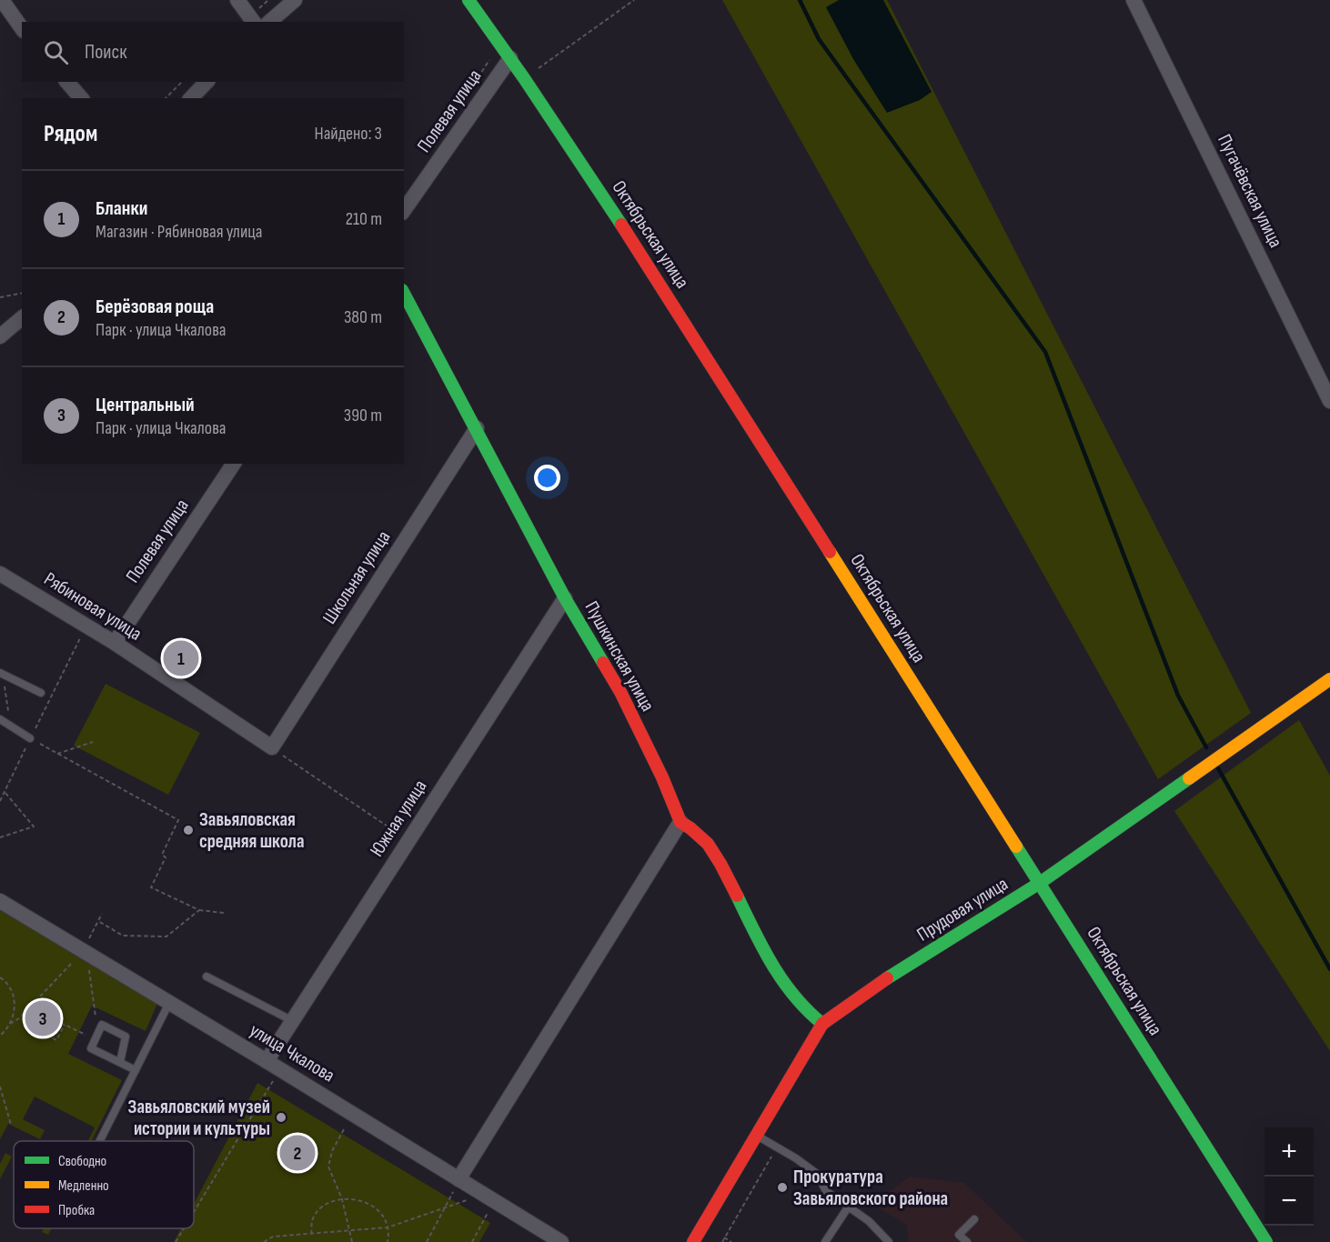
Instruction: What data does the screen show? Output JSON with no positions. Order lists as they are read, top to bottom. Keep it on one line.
{"streets":{"street":["Полевая улица","Пугачёвская улица","Октябрьская улица","Школьная улица","Рябиновая улица","Пушкинская улица","Южная улица","Прудовая улица","улица Чкалова"]},"crossings":[["Полевая улица","Октябрьская улица"],["Полевая улица","Рябиновая улица"],["Октябрьская улица","Прудовая улица"],["Школьная улица","Рябиновая улица"],["Школьная улица","Пушкинская улица"],["Пушкинская улица","Южная улица"],["Южная улица","улица Чкалова"]],"places":["Завьяловская средняя школа","Завьяловский музей истории и культуры","Прокуратура Завьяловского района"],"legend":["Свободно","Медленно","Пробка"],"page":{"search":"Поиск","heading":["Рядом","Найдено: 3"],"list":[{"mark":"1","name":"Бланки","note":"Магазин · Рябиновая улица","value":"210 m"},{"mark":"2","name":"Берёзовая роща","note":"Парк · улица Чкалова","value":"380 m"},{"mark":"3","name":"Центральный","note":"Парк · улица Чкалова","value":"390 m"}],"pins":["1","3","2"],"map_buttons":["+","−"]}}
